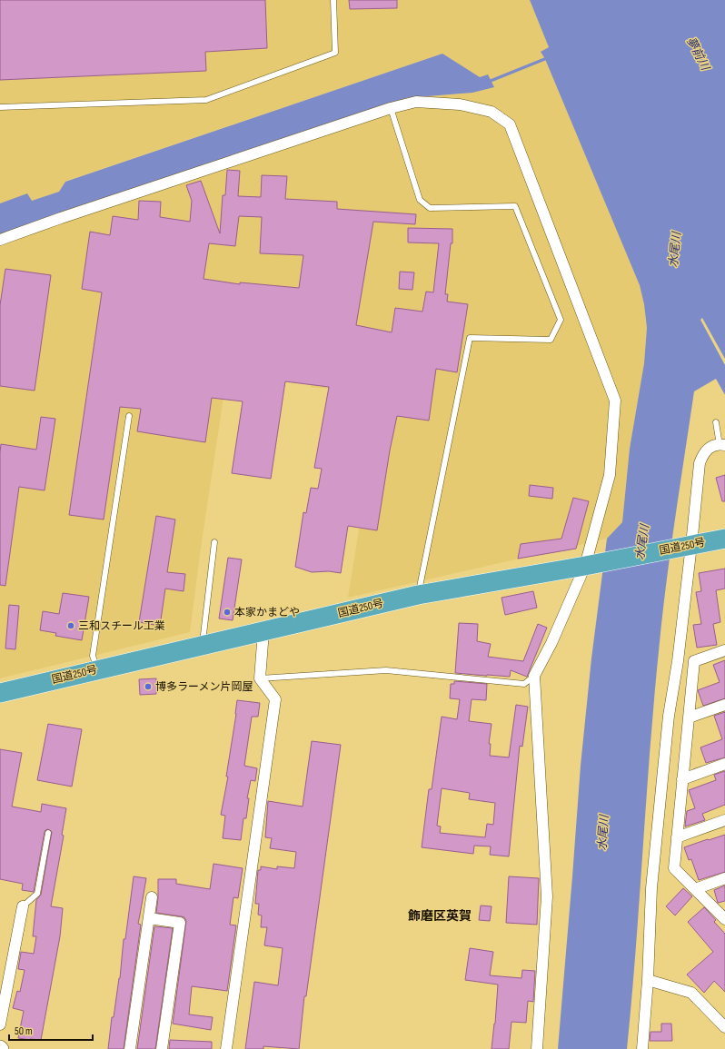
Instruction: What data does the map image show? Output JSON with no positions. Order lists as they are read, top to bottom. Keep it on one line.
{"streets":{"highway":["国道250号"]},"districts":["飾磨区英賀"],"water":["夢前川","水尾川"],"places":["本家かまどや","三和スチール工業","博多ラーメン片岡屋"],"scale_bar":"50 m"}
